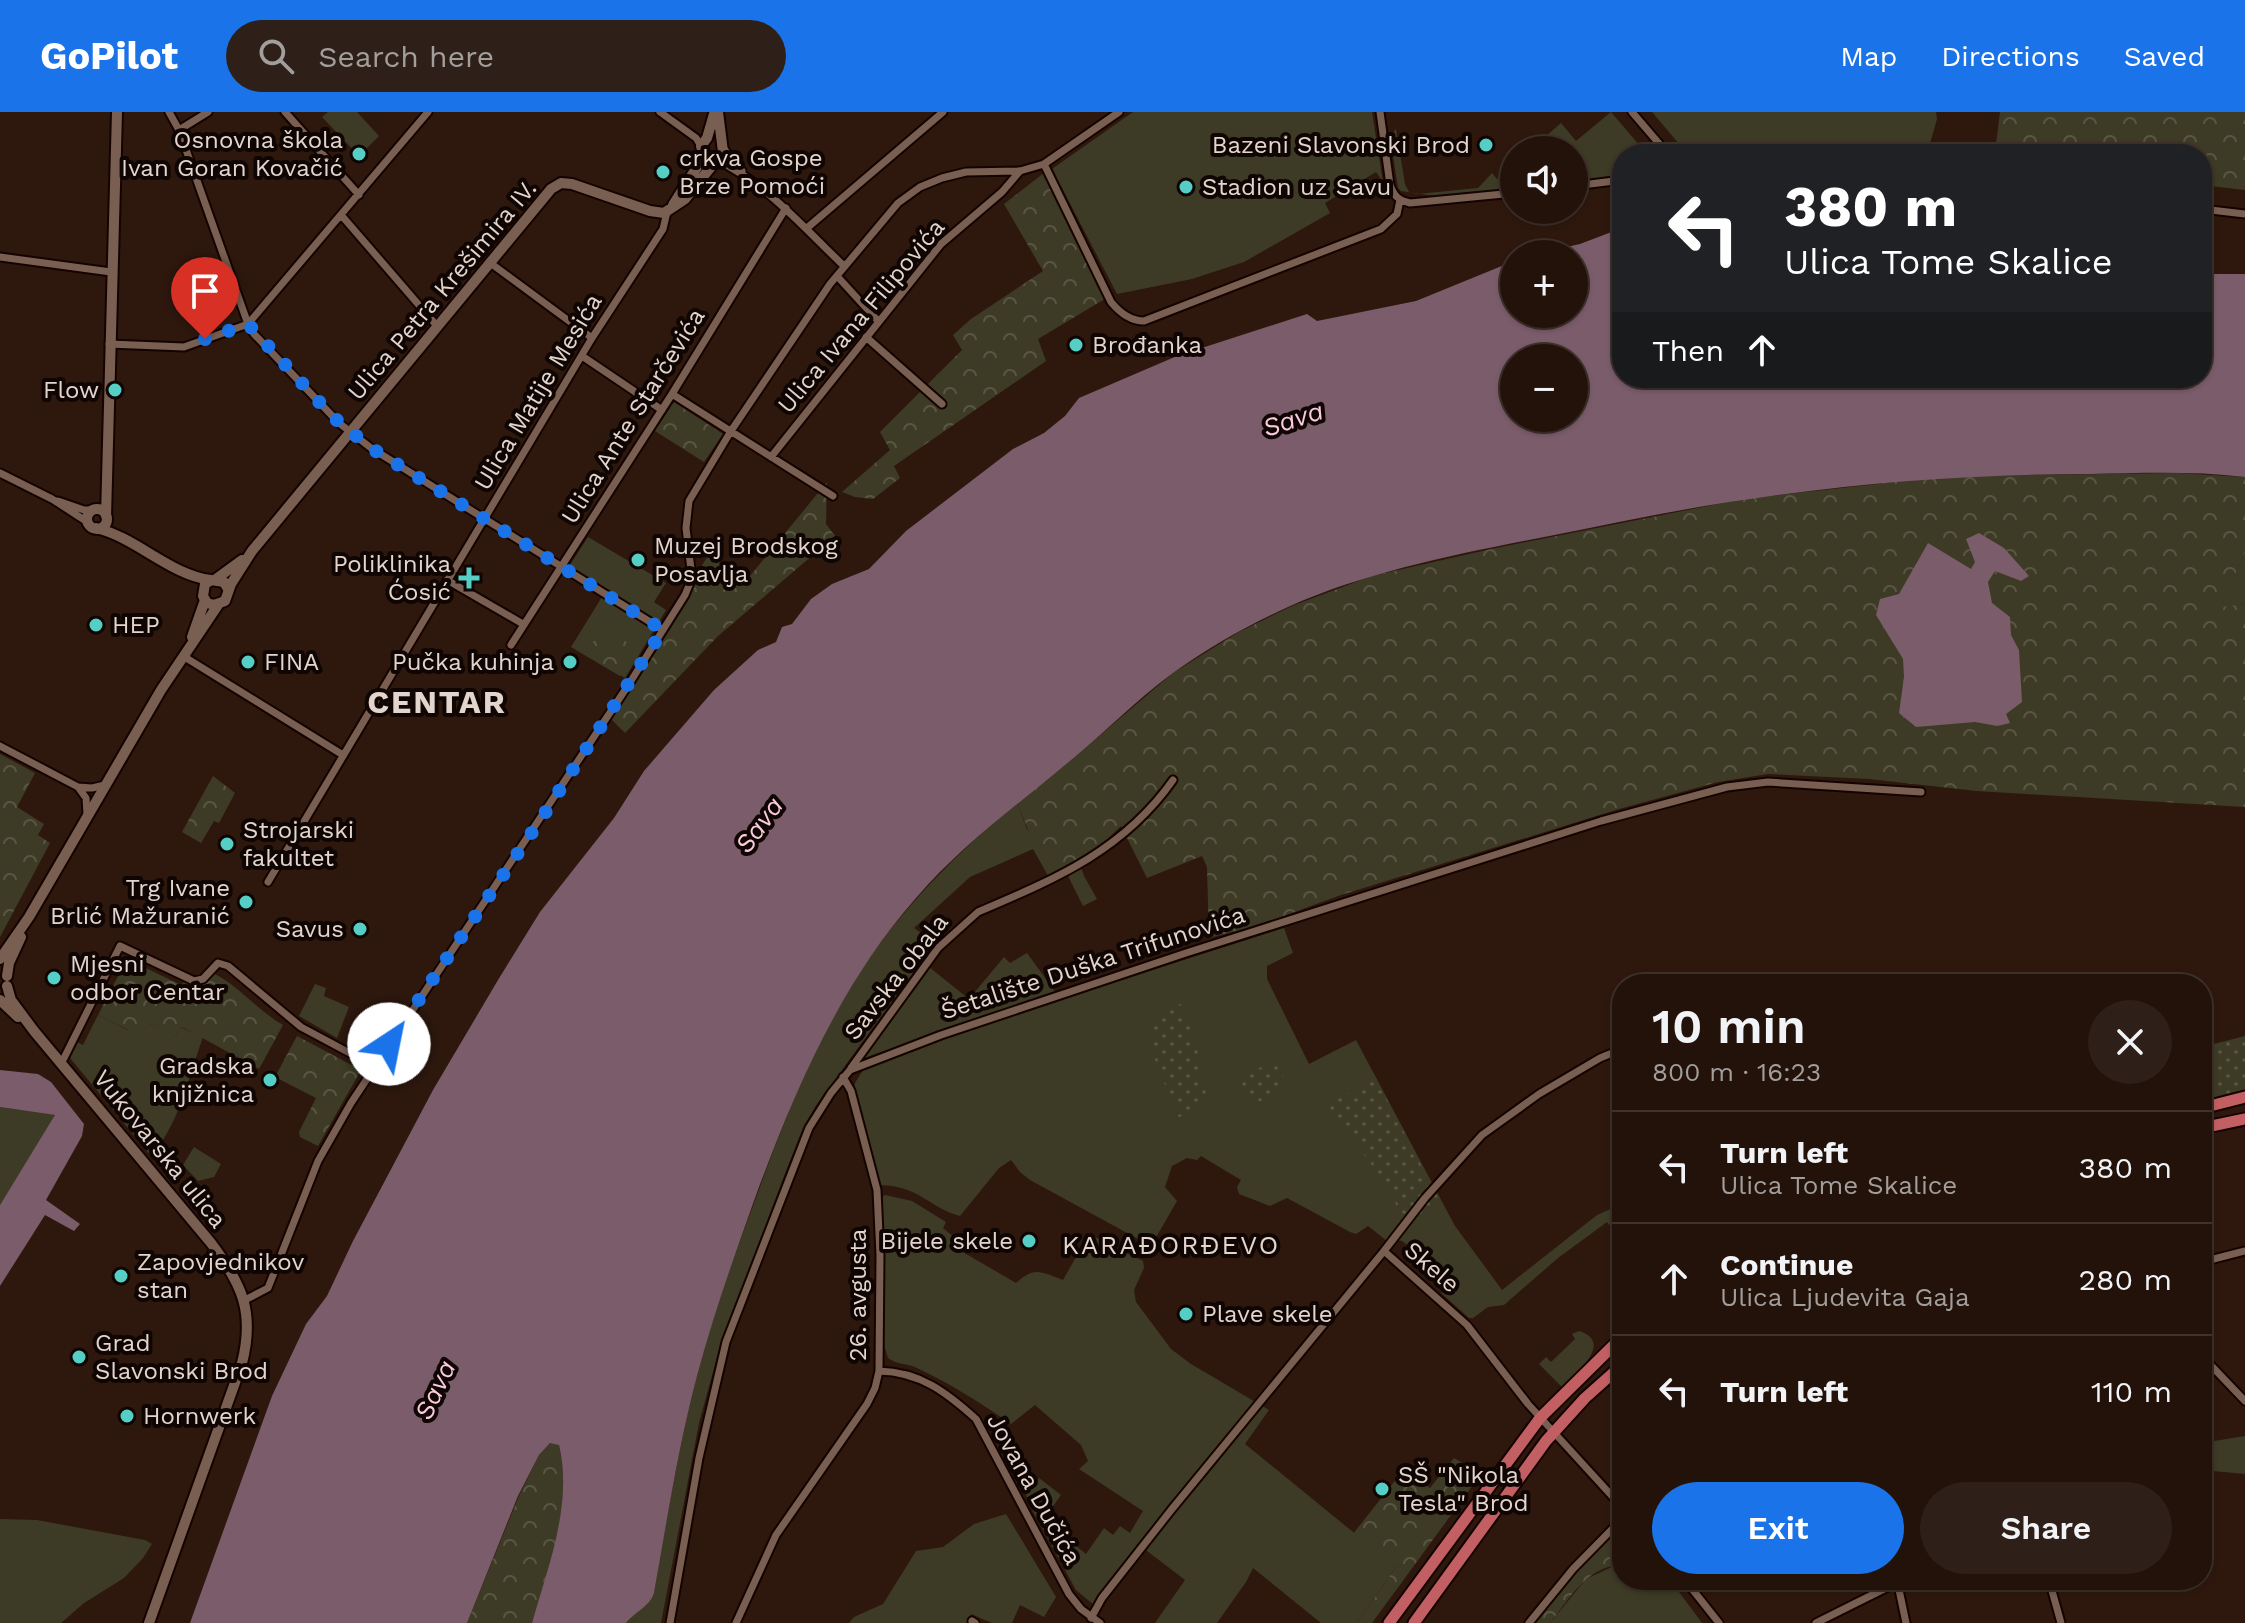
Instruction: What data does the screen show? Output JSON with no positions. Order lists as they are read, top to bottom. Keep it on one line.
{"streets":{"main road":["Ulica Petra Krešimira IV.","Ulica Matije Mesića","Vukovarska ulica"],"street":["Ulica Ivana Filipovića","Ulica Ante Starčevića","Šetalište Duška Trifunovića","Savska obala","Skele","26. avgusta","Jovana Dučića"]},"crossings":[["Ulica Petra Krešimira IV.","Ulica Matije Mesića"],["Šetalište Duška Trifunovića","Savska obala"],["Šetalište Duška Trifunovića","26. avgusta"],["Skele","Jovana Dučića"],["26. avgusta","Jovana Dučića"]],"districts":["CENTAR","KARAĐORĐEVO"],"water":["Sava"],"places":{"other":["Bazeni Slavonski Brod","Osnovna škola Ivan Goran Kovačić","crkva Gospe Brze Pomoći","Stadion uz Savu","Brođanka","Flow","Muzej Brodskog Posavlja","HEP","FINA","Pučka kuhinja","Strojarski fakultet","Trg Ivane Brlić Mažuranić","Savus","Mjesni odbor Centar","Gradska knjižnica","Bijele skele","Zapovjednikov stan","Plave skele","Grad Slavonski Brod","Hornwerk","SŠ \"Nikola Tesla\" Brod"],"health":["Poliklinika Ćosić"]},"page":{"header":"GoPilot","search":"Search here","nav":["Map","Directions","Saved"],"map_buttons":["+","−"],"turn":["380 m","Ulica Tome Skalice"],"then":"Then","heading":["10 min","800 m · 16:23"],"list":[{"name":"Turn left","note":"Ulica Tome Skalice","value":"380 m"},{"name":"Continue","note":"Ulica Ljudevita Gaja","value":"280 m"},{"name":"Turn left","value":"110 m"}],"buttons":["Exit","Share"]}}
